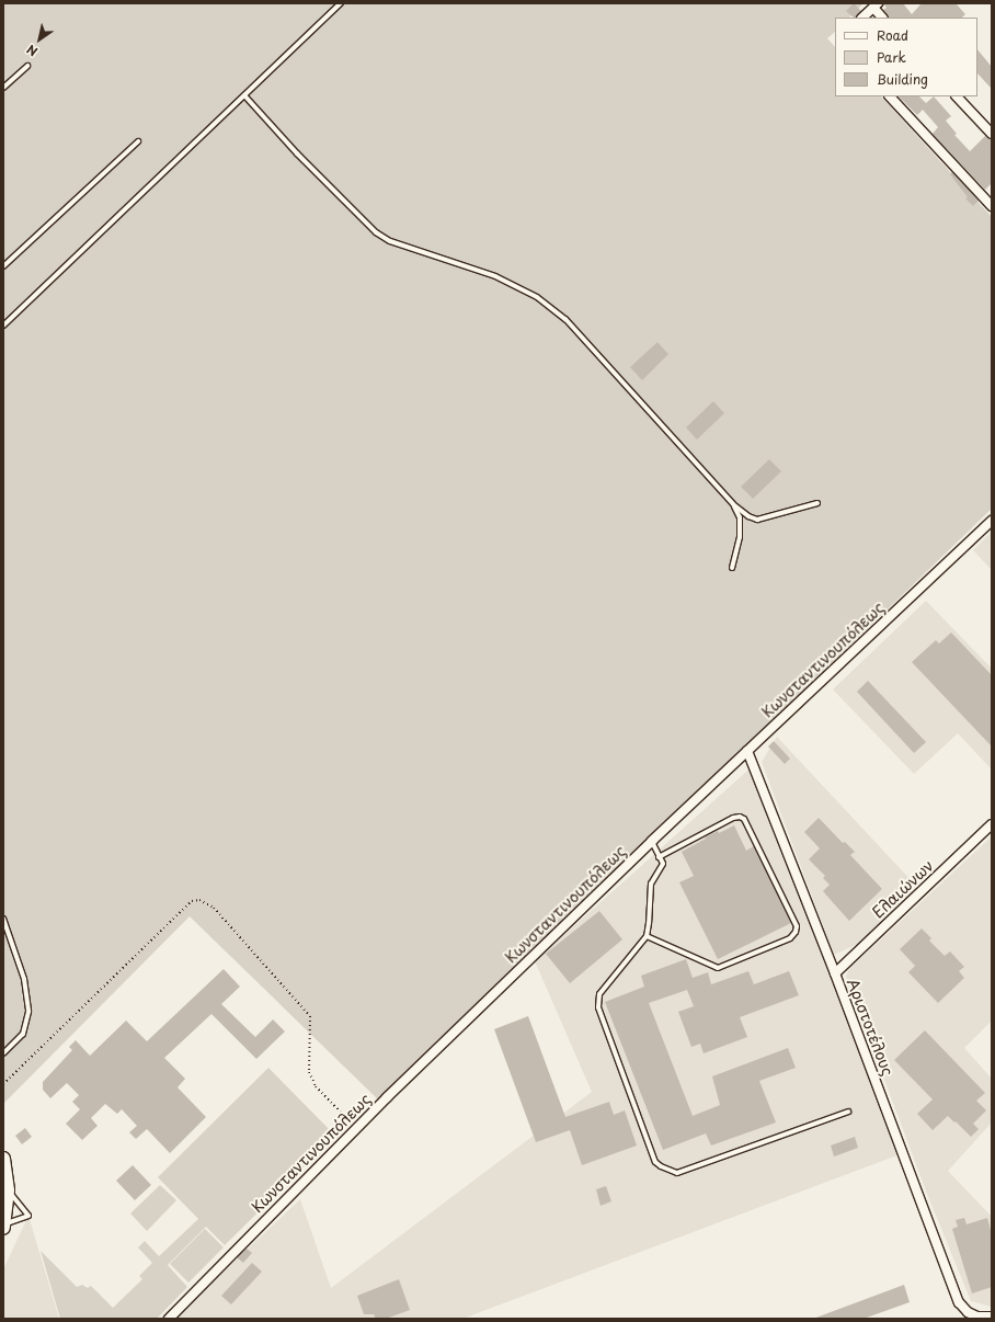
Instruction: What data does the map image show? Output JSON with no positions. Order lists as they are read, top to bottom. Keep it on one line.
{"streets":{"street":["Κωνσταντινουπόλεως","Ελαιώνων","Αριστοτέλους"]},"crossings":[["Κωνσταντινουπόλεως","Αριστοτέλους"],["Ελαιώνων","Αριστοτέλους"]],"legend":["Road","Park","Building"],"north":"bottom left"}
